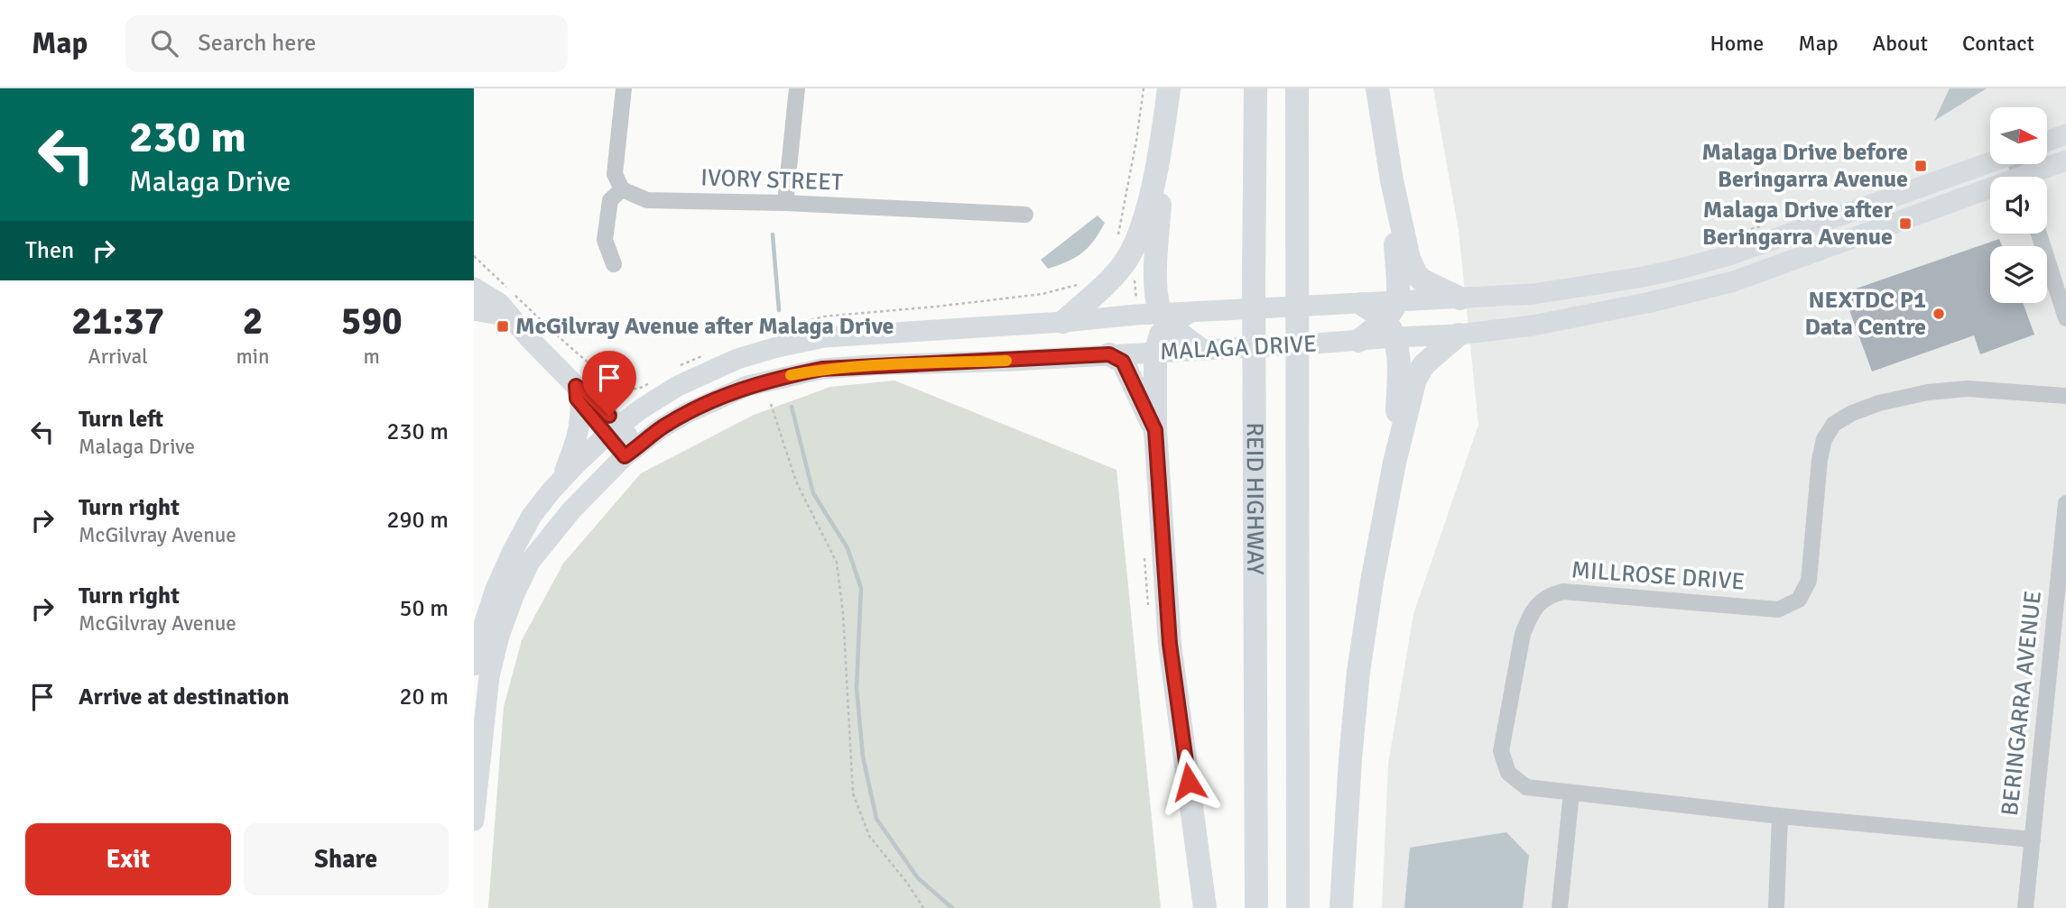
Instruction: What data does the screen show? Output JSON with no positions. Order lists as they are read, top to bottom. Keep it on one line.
{"streets":{"highway":["REID HIGHWAY"],"main road":["MALAGA DRIVE"],"street":["IVORY STREET","MILLROSE DRIVE","BERINGARRA AVENUE"]},"crossings":[["MILLROSE DRIVE","BERINGARRA AVENUE"]],"places":{"transit":["Malaga Drive before Beringarra Avenue","Malaga Drive after Beringarra Avenue","McGilvray Avenue after Malaga Drive"],"other":["NEXTDC P1 Data Centre"]},"north":"right","page":{"header":"Map","search":"Search here","nav":["Home","Map","About","Contact"],"turn":["230 m","Malaga Drive"],"then":"Then","eta":["21:37","Arrival","2","min","590","m"],"list":[{"name":"Turn left","note":"Malaga Drive","value":"230 m"},{"name":"Turn right","note":"McGilvray Avenue","value":"290 m"},{"name":"Turn right","note":"McGilvray Avenue","value":"50 m"},{"name":"Arrive at destination","value":"20 m"}],"buttons":["Exit","Share"]}}
